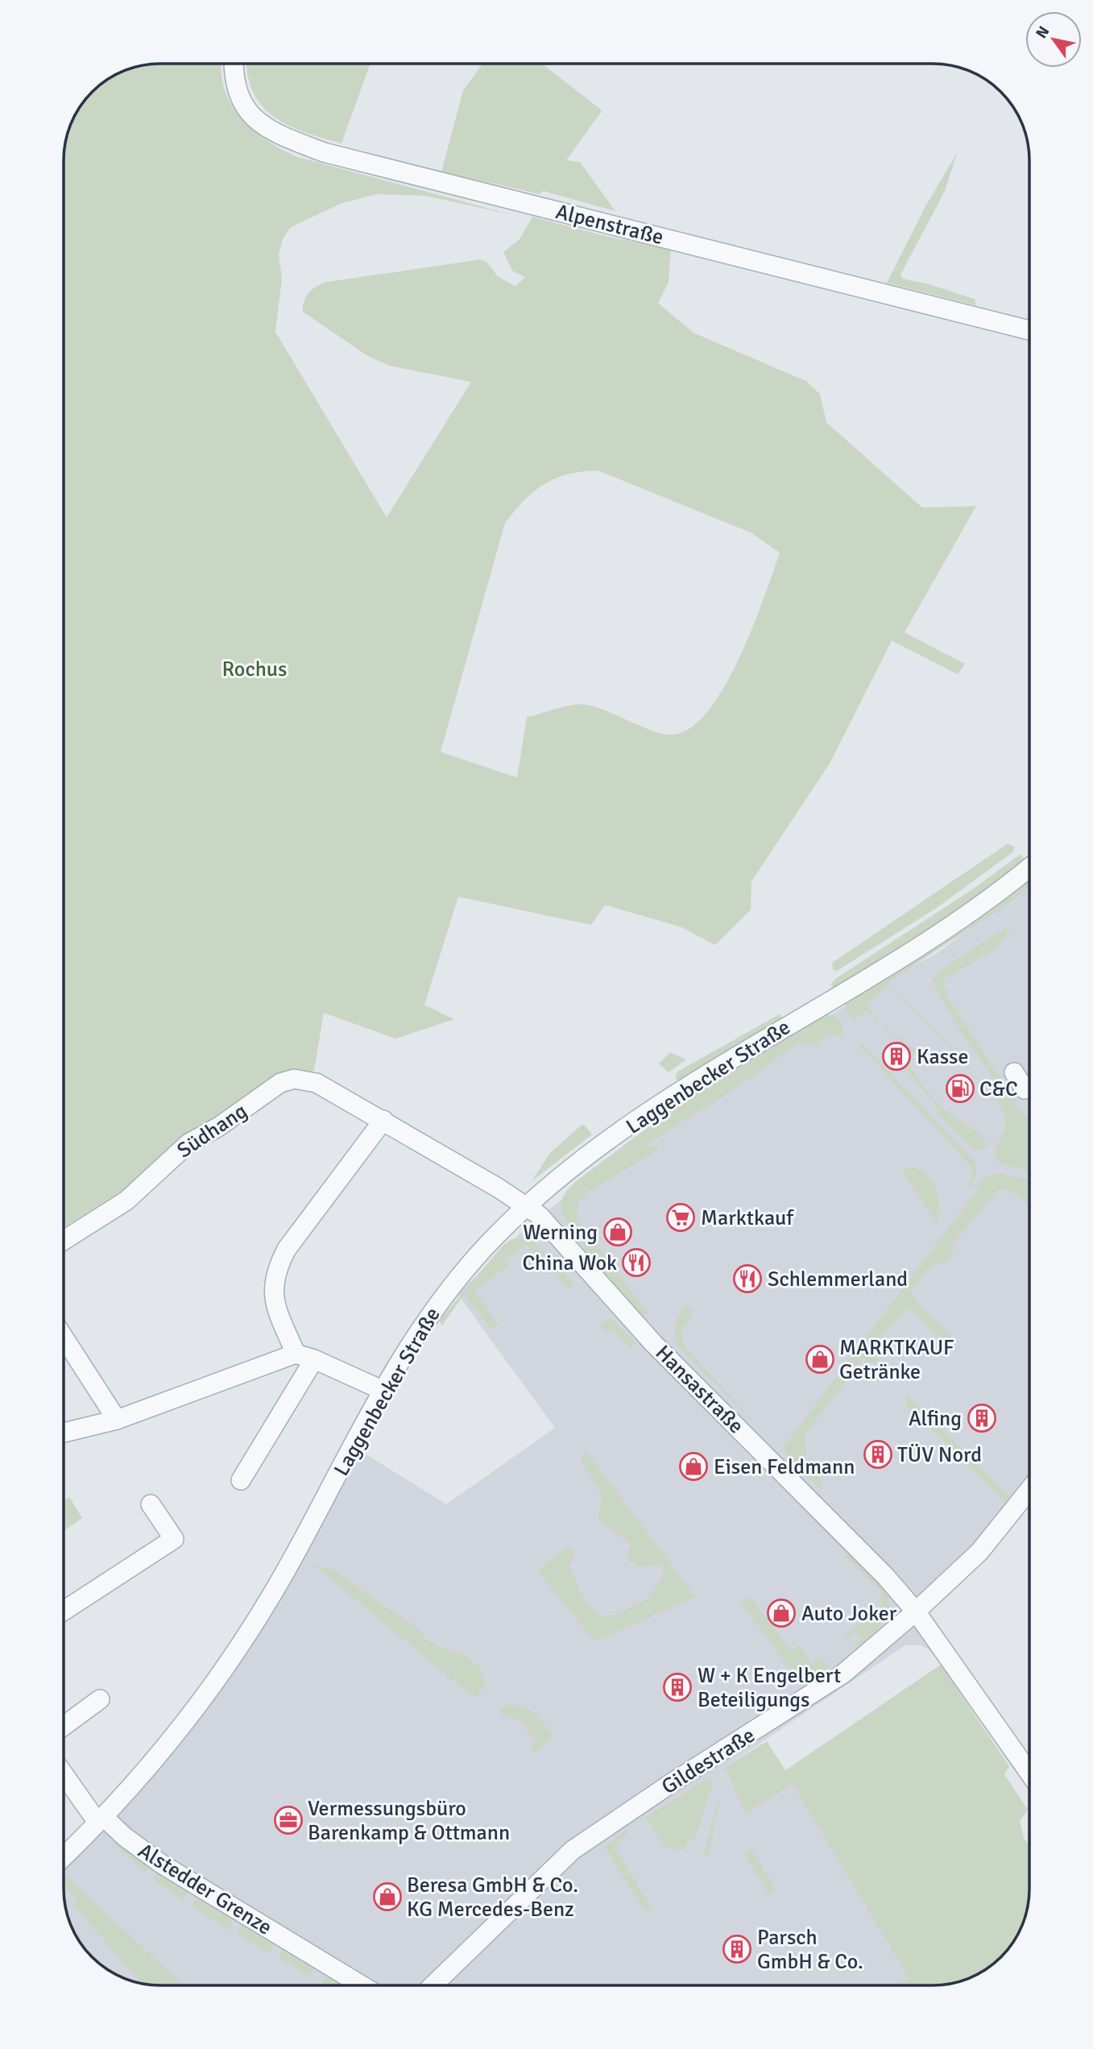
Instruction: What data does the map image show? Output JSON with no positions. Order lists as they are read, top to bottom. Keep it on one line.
{"streets":{"street":["Alpenstraße","Laggenbecker Straße","Südhang","Hansastraße","Gildestraße","Alstedder Grenze"]},"crossings":[["Laggenbecker Straße","Südhang"],["Laggenbecker Straße","Hansastraße"],["Laggenbecker Straße","Alstedder Grenze"],["Südhang","Hansastraße"],["Hansastraße","Gildestraße"]],"parks":["Rochus"],"places":{"building":["Kasse","Alfing","TÜV Nord","W + K Engelbert Beteiligungs","Parsch GmbH & Co."],"fuel station":["C&C"],"supermarket":["Marktkauf"],"shop":["Werning","MARKTKAUF Getränke","Eisen Feldmann","Auto Joker","Beresa GmbH & Co. KG Mercedes-Benz"],"restaurant":["China Wok","Schlemmerland"],"office":["Vermessungsbüro Barenkamp & Ottmann"]},"north":"top left"}
